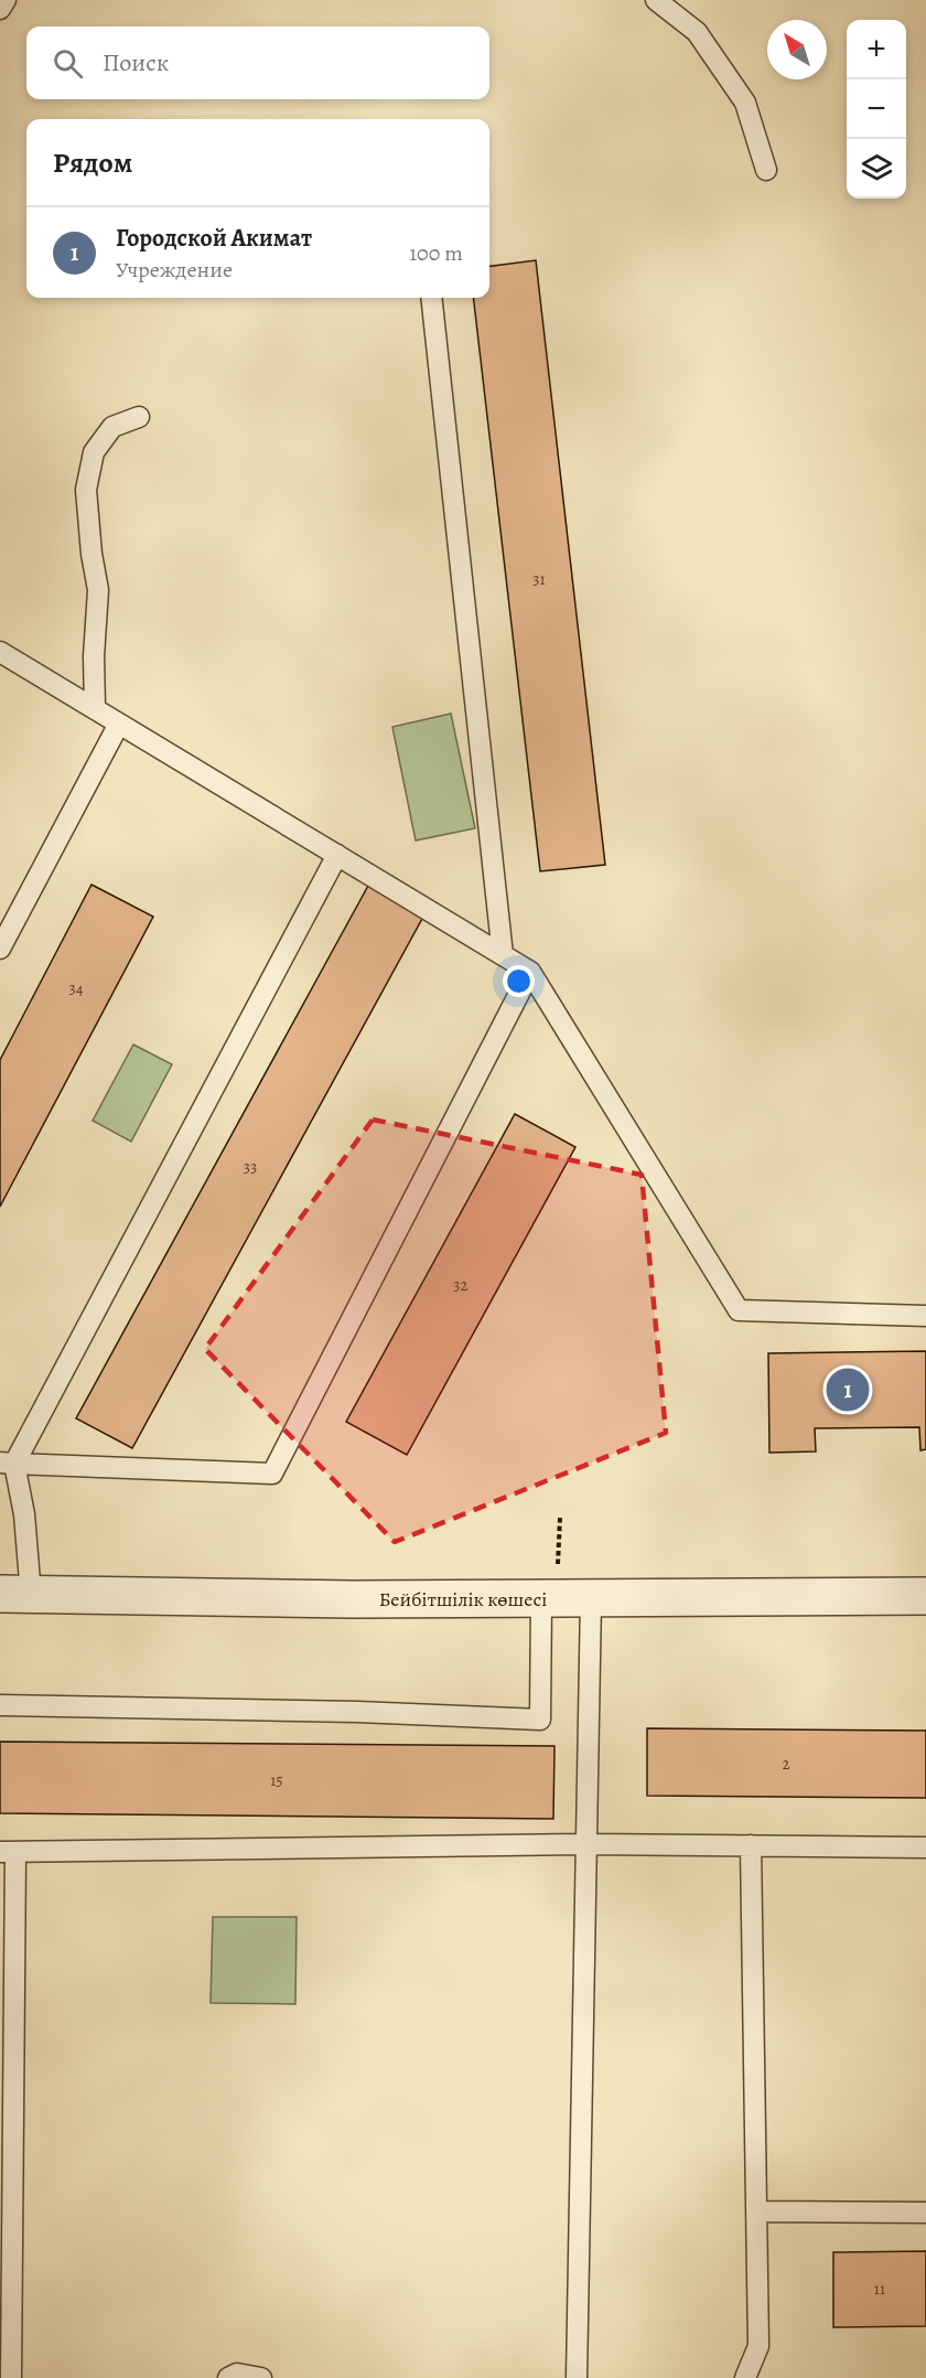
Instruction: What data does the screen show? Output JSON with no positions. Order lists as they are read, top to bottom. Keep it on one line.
{"streets":{"street":["Бейбітшілік көшесі"]},"house_numbers":["31","34","33","32","2","15","11"],"north":"top left","page":{"map_buttons":["+","−"],"search":"Поиск","heading":"Рядом","list":[{"mark":"1","name":"Городской Акимат","note":"Учреждение","value":"100 m"}],"pins":"1"}}
